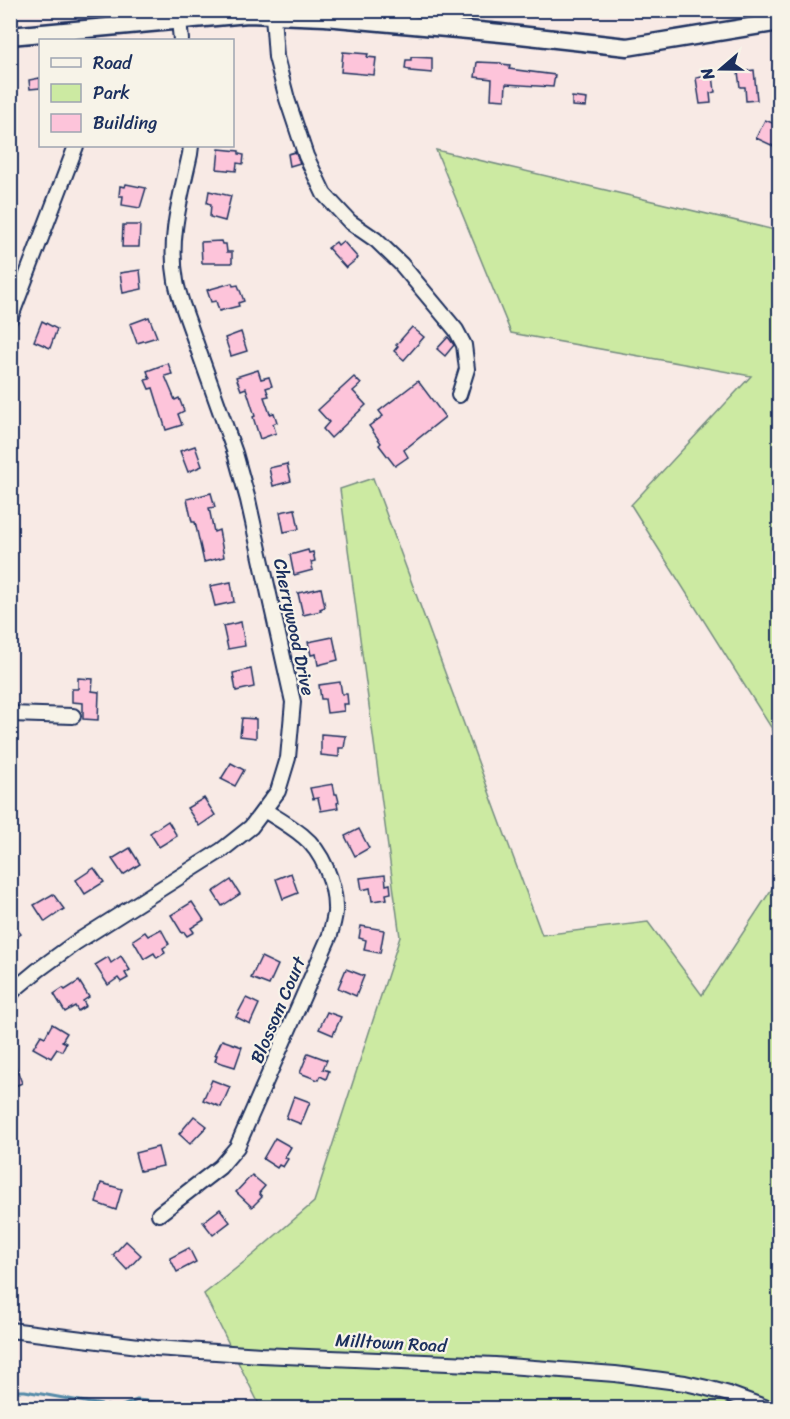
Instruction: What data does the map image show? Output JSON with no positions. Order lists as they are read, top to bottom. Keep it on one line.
{"streets":{"street":["Cherrywood Drive","Blossom Court","Milltown Road"]},"crossings":[["Cherrywood Drive","Blossom Court"]],"legend":["Road","Park","Building"],"north":"left"}
